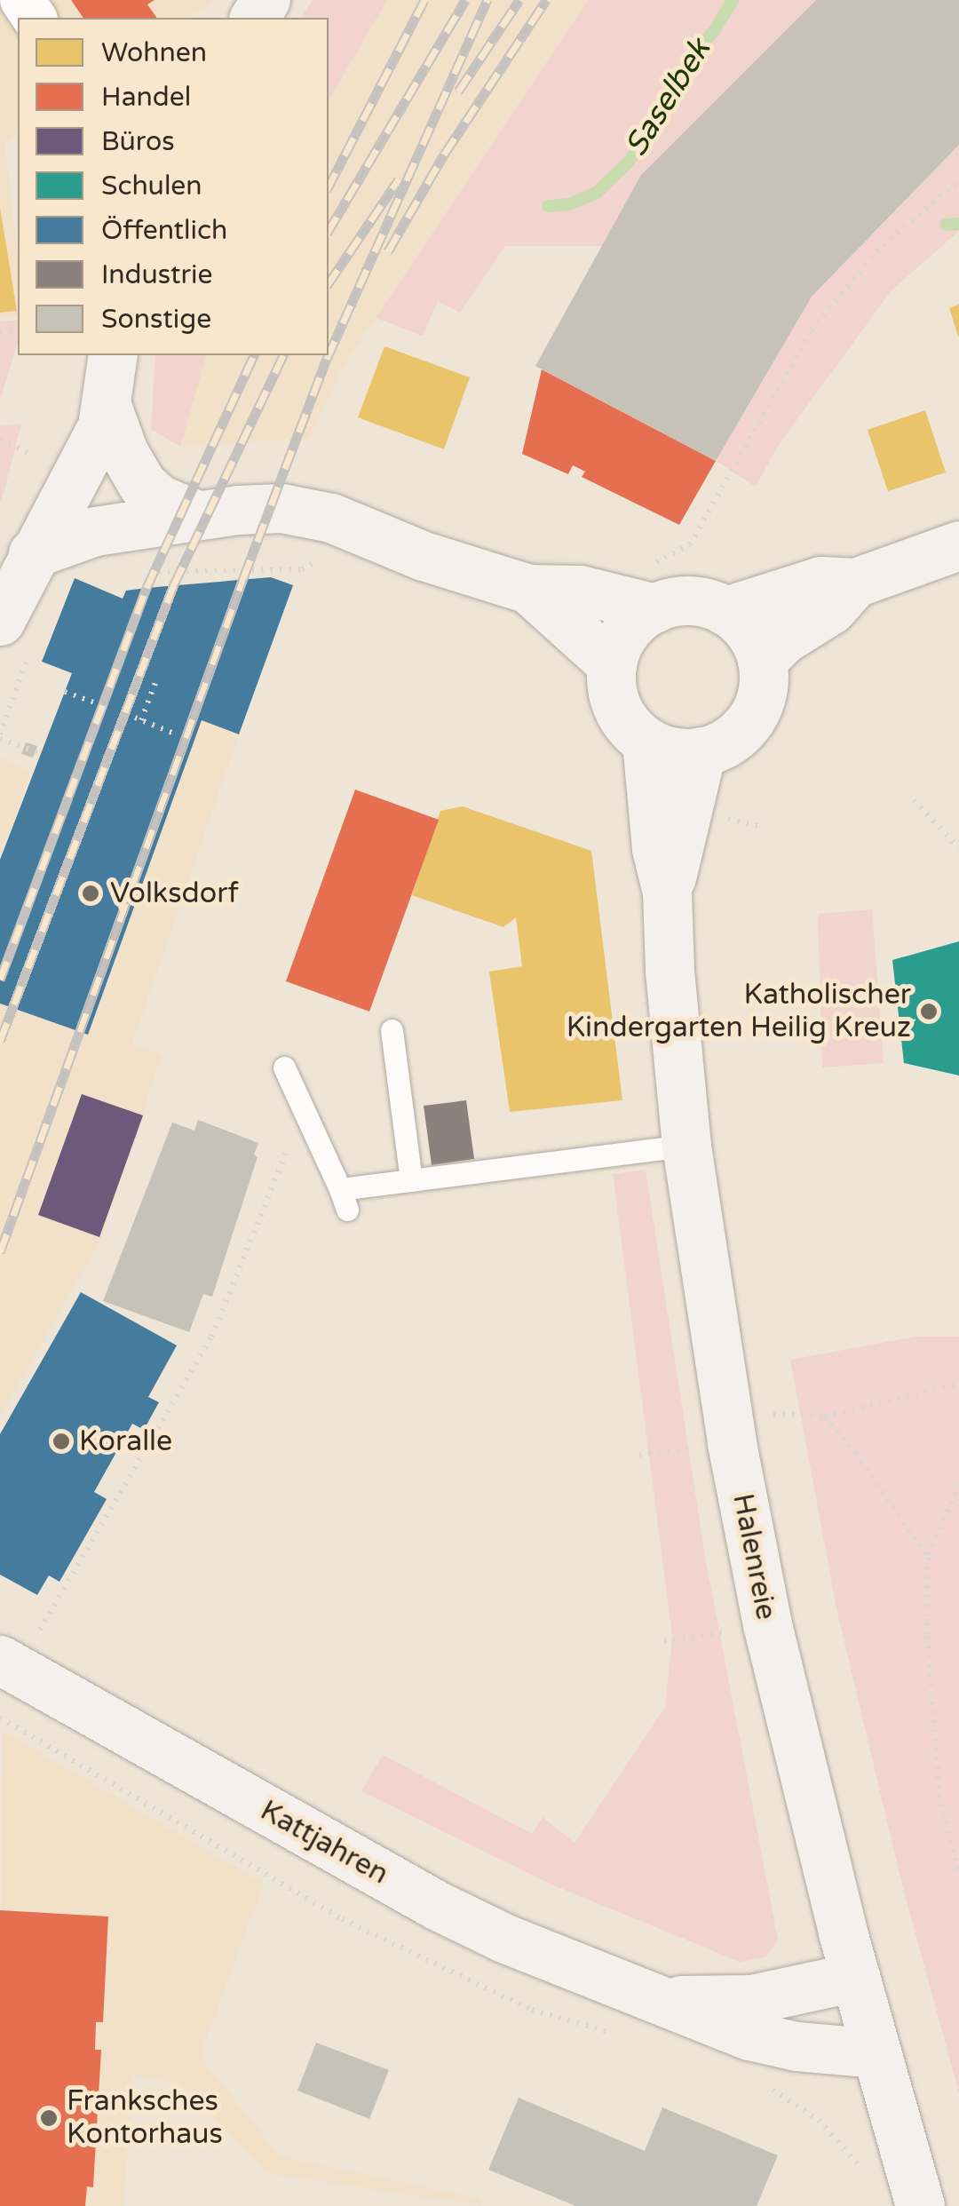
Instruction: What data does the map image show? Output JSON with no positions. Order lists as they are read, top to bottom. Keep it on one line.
{"streets":{"main road":["Halenreie","Kattjahren"]},"crossings":[["Halenreie","Kattjahren"]],"water":["Saselbek"],"places":["Volksdorf","Katholischer Kindergarten Heilig Kreuz","Koralle","Franksches Kontorhaus"],"legend":["Wohnen","Handel","Büros","Schulen","Öffentlich","Industrie","Sonstige"]}
